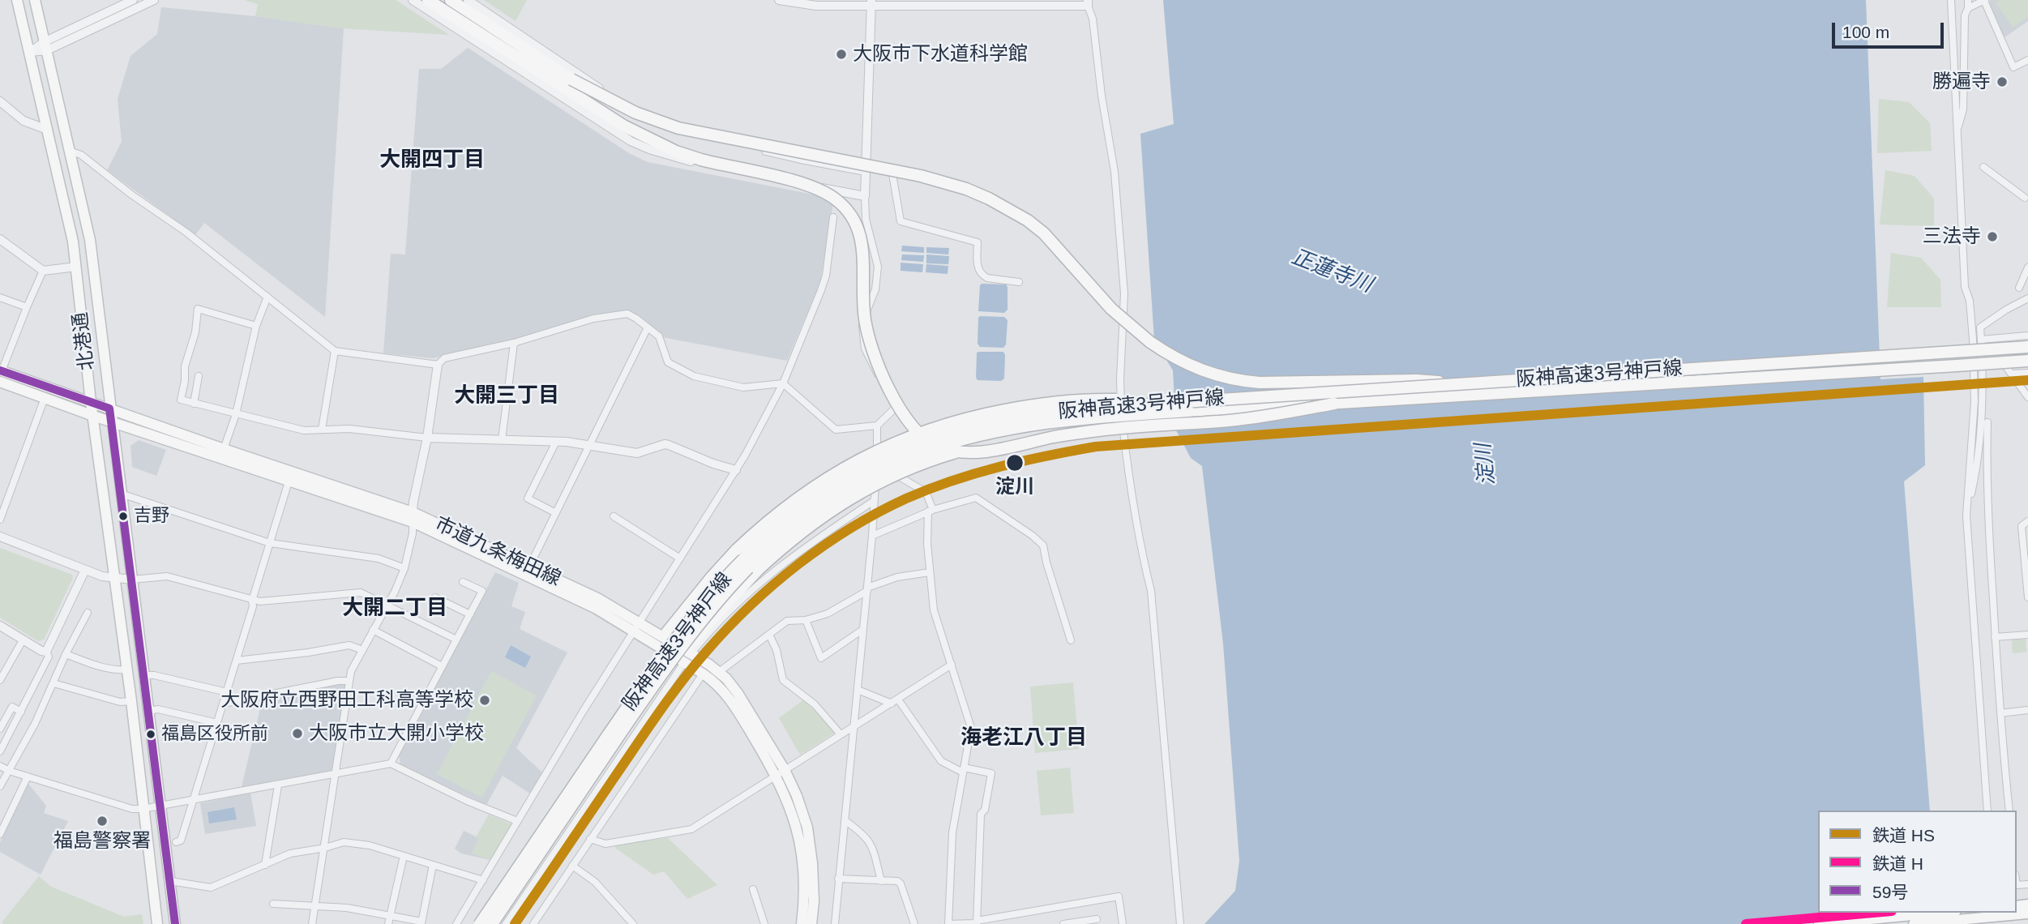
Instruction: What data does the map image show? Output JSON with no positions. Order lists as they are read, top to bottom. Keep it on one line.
{"streets":{"highway":["阪神高速3号神戸線"],"main road":["北港通","市道九条梅田線"]},"crossings":[["北港通","市道九条梅田線"]],"districts":["大開四丁目","大開三丁目","大開二丁目","海老江八丁目"],"water":["正蓮寺川","淀川"],"places":["大阪市下水道科学館","勝遍寺","三法寺","淀川","吉野","大阪府立西野田工科高等学校","大阪市立大開小学校","福島区役所前","福島警察署"],"lines":["transit line 59号","rail line HS","rail line H"],"legend":["鉄道 HS","鉄道 H","59号"],"scale_bar":"100 m"}
